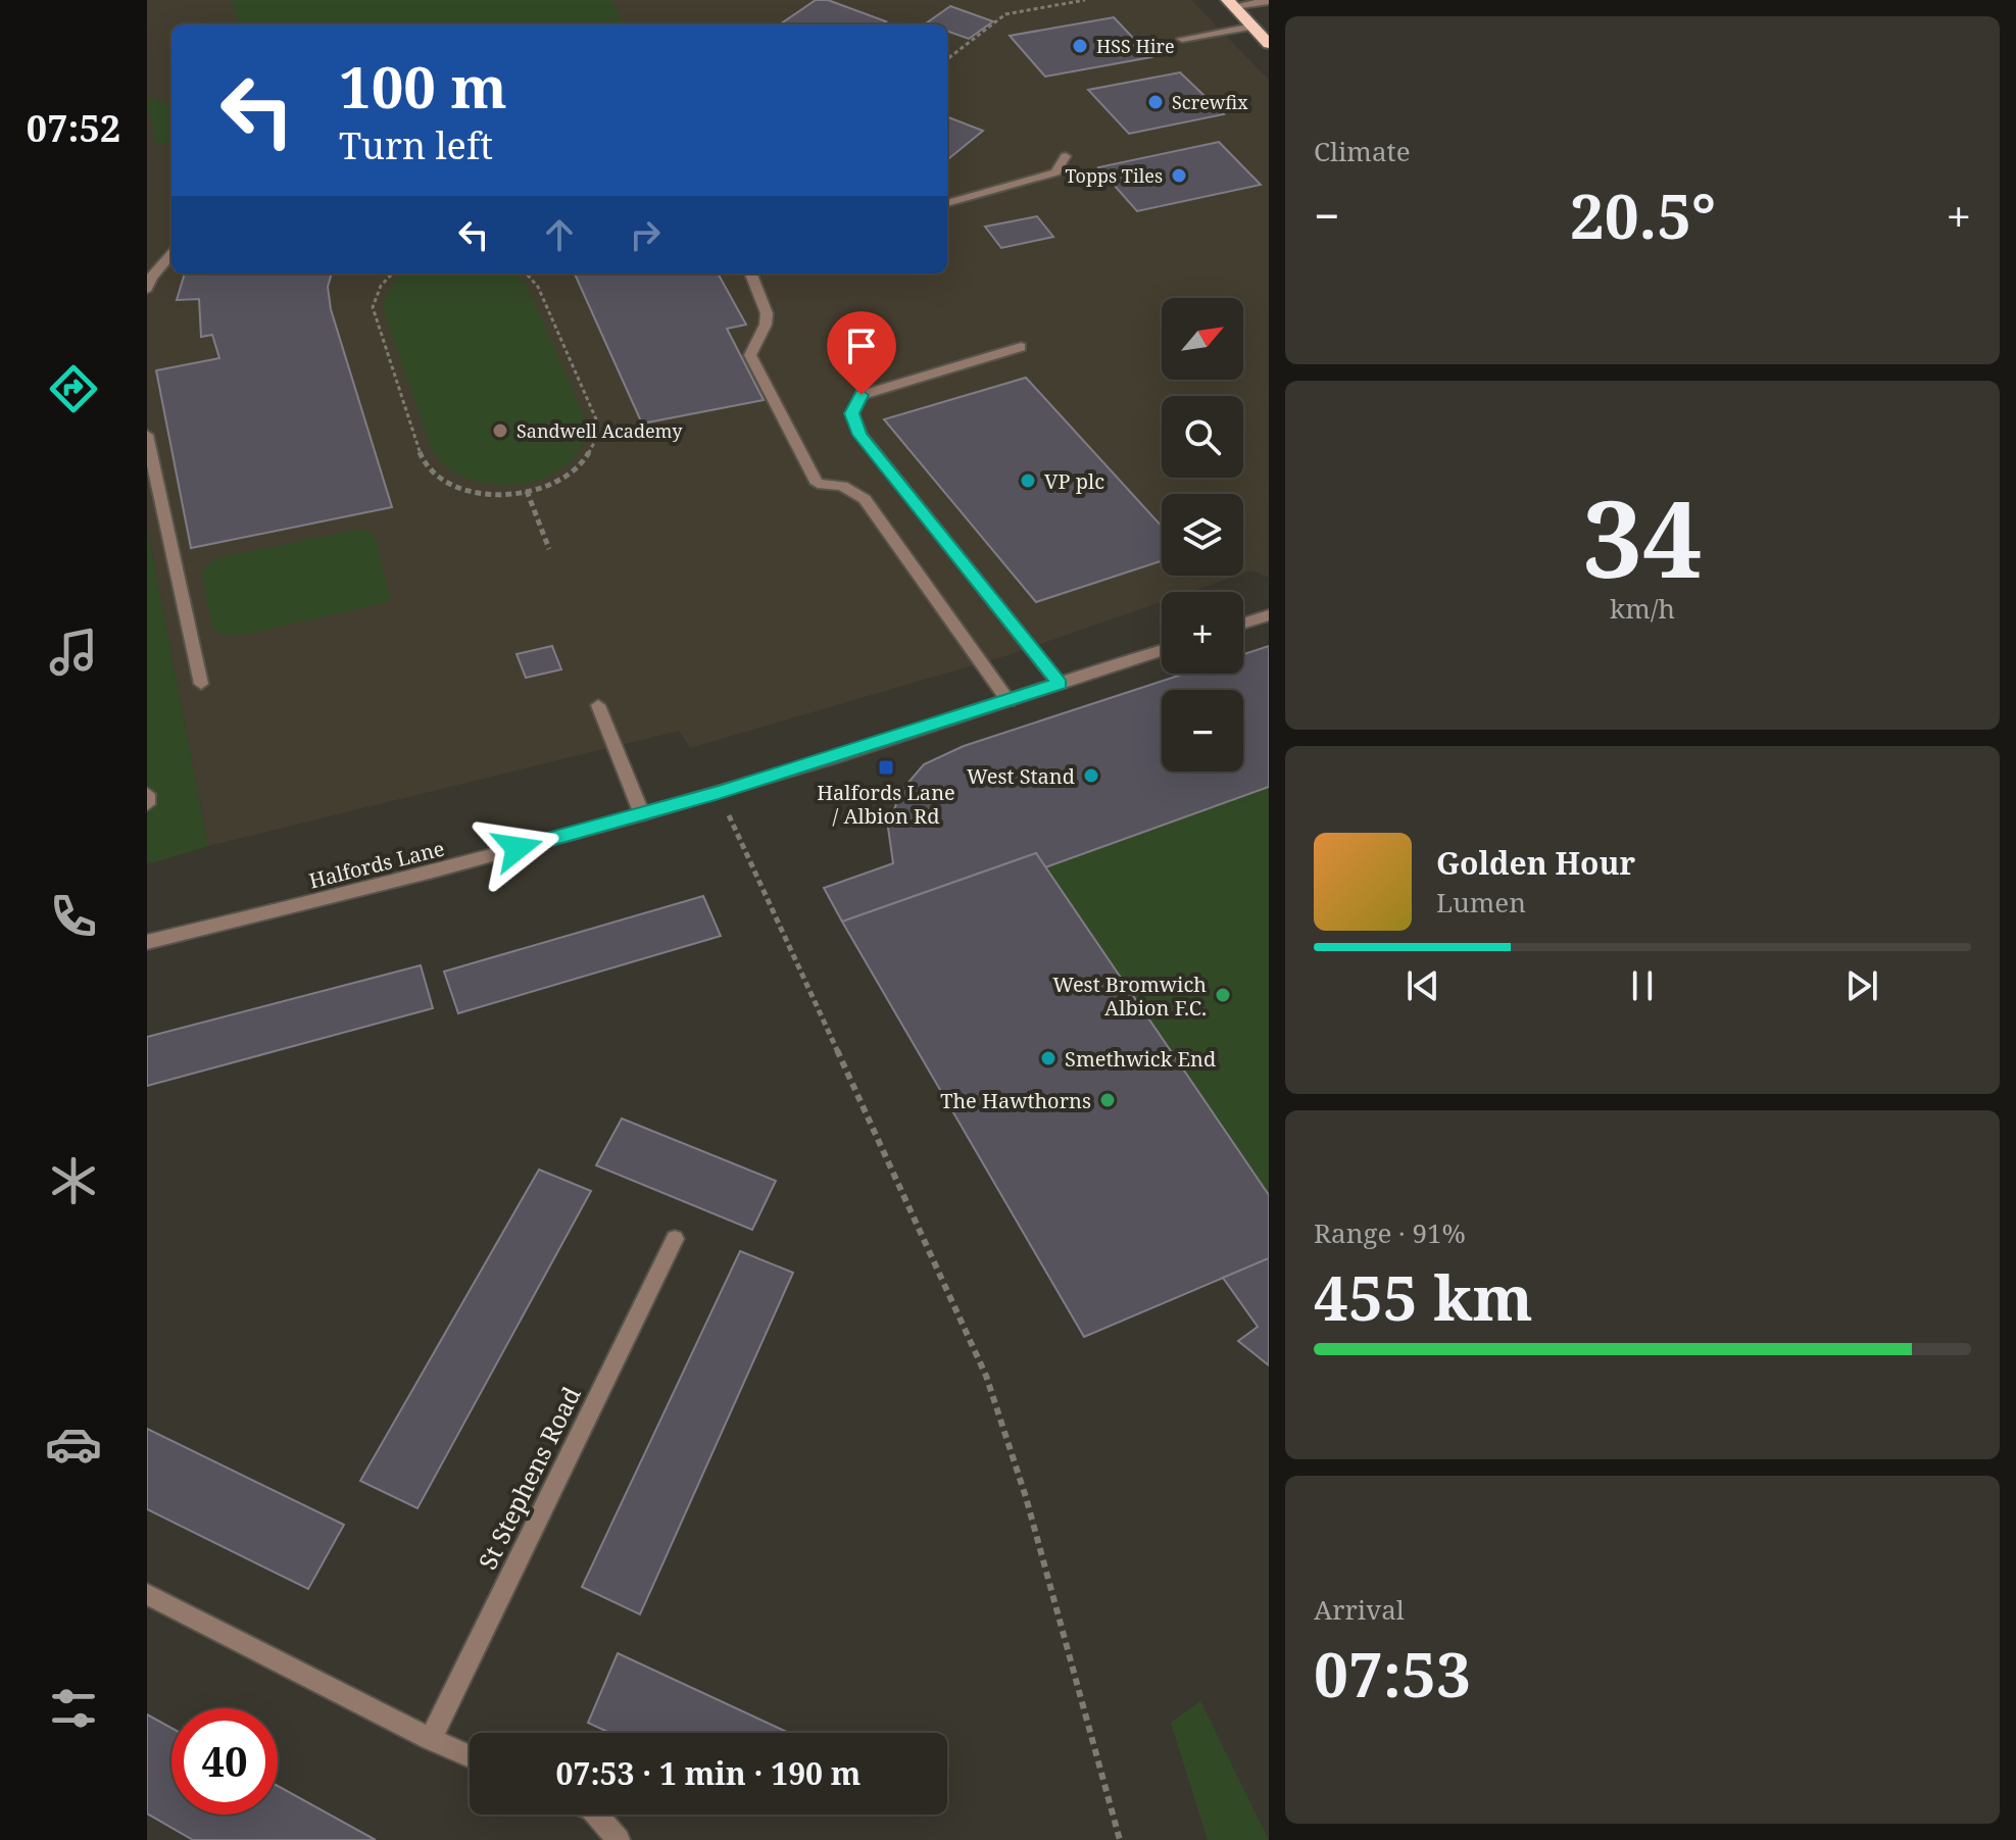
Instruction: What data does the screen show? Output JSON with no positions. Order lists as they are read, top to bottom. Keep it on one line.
{"streets":{"street":["Halfords Lane","St Stephens Road"]},"places":{"other":["HSS Hire","Screwfix","Topps Tiles","Sandwell Academy","VP plc","West Stand","West Bromwich Albion F.C.","Smethwick End","The Hawthorns"],"transit":["Halfords Lane / Albion Rd"]},"north":"top right","page":{"tabs":"07:52","tile":["Climate",["34","km/h"],["Range · 91%","455 km"],["Arrival","07:53"]],"turn":["100 m","Turn left"],"heat":["−","20.5°","+"],"map_buttons":["+","−"],"song":["Golden Hour","Lumen"],"limit":"40","trip":"07:53 · 1 min · 190 m"}}
